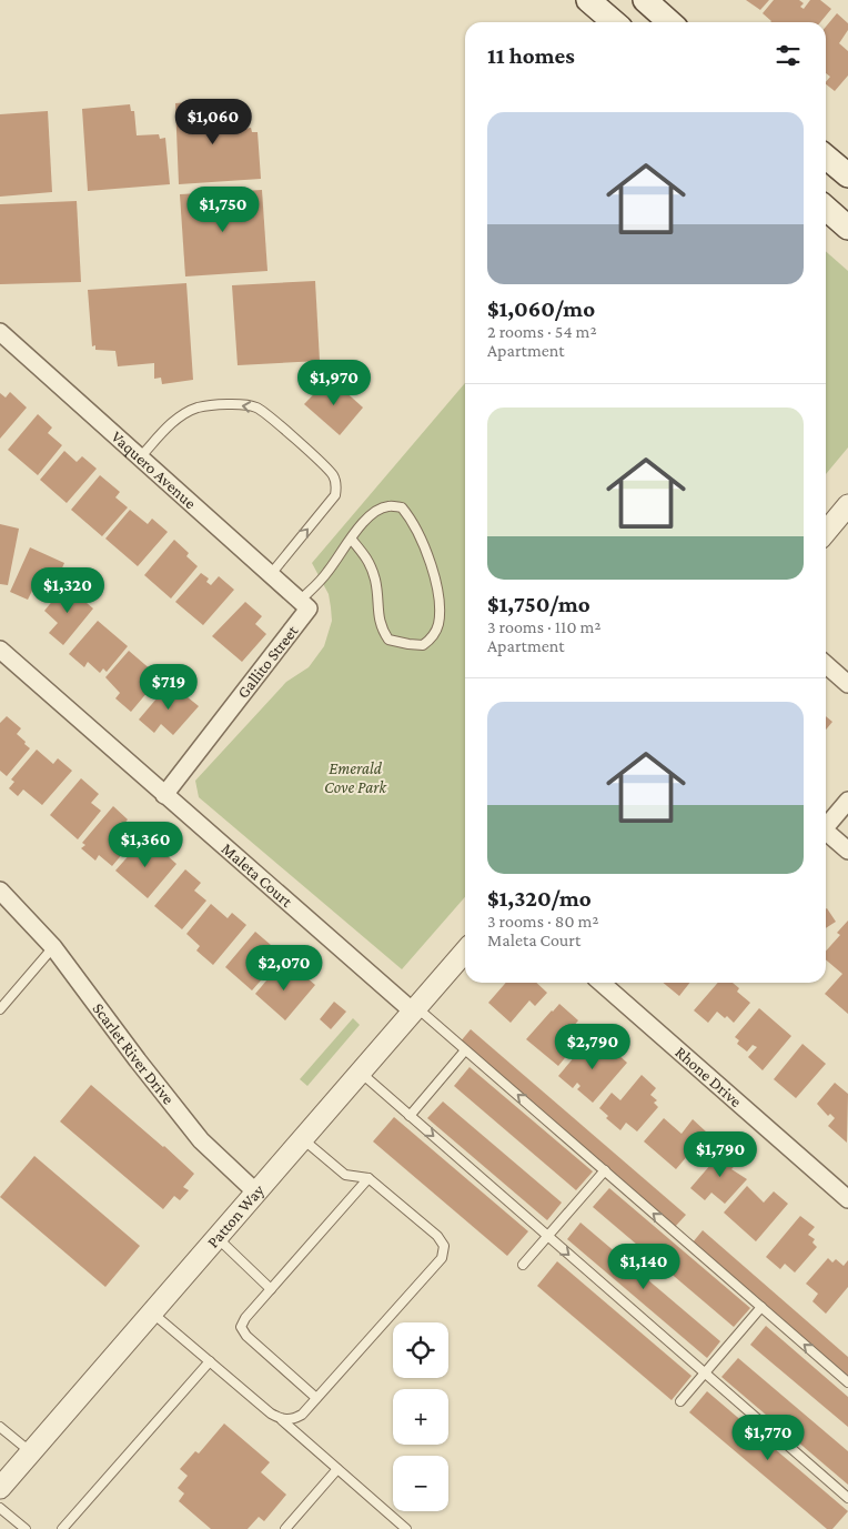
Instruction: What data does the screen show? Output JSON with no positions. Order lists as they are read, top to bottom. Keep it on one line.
{"streets":{"street":["Vaquero Avenue","Gallito Street","Maleta Court","Scarlet River Drive","Rhone Drive","Patton Way"]},"crossings":[["Vaquero Avenue","Gallito Street"],["Gallito Street","Maleta Court"],["Maleta Court","Patton Way"],["Scarlet River Drive","Patton Way"]],"parks":["Emerald Cove Park"],"page":{"heading":"11 homes","list":[{"name":"$1,060/mo","note":"2 rooms · 54 m² · Apartment"},{"name":"$1,750/mo","note":"3 rooms · 110 m² · Apartment"},{"name":"$1,320/mo","note":"3 rooms · 80 m² · Maleta Court"}],"price":["$1,060","$1,750","$1,970","$1,320","$719","$1,360","$2,070","$2,790","$1,790","$1,140","$1,770"],"map_buttons":["+","−"]}}
